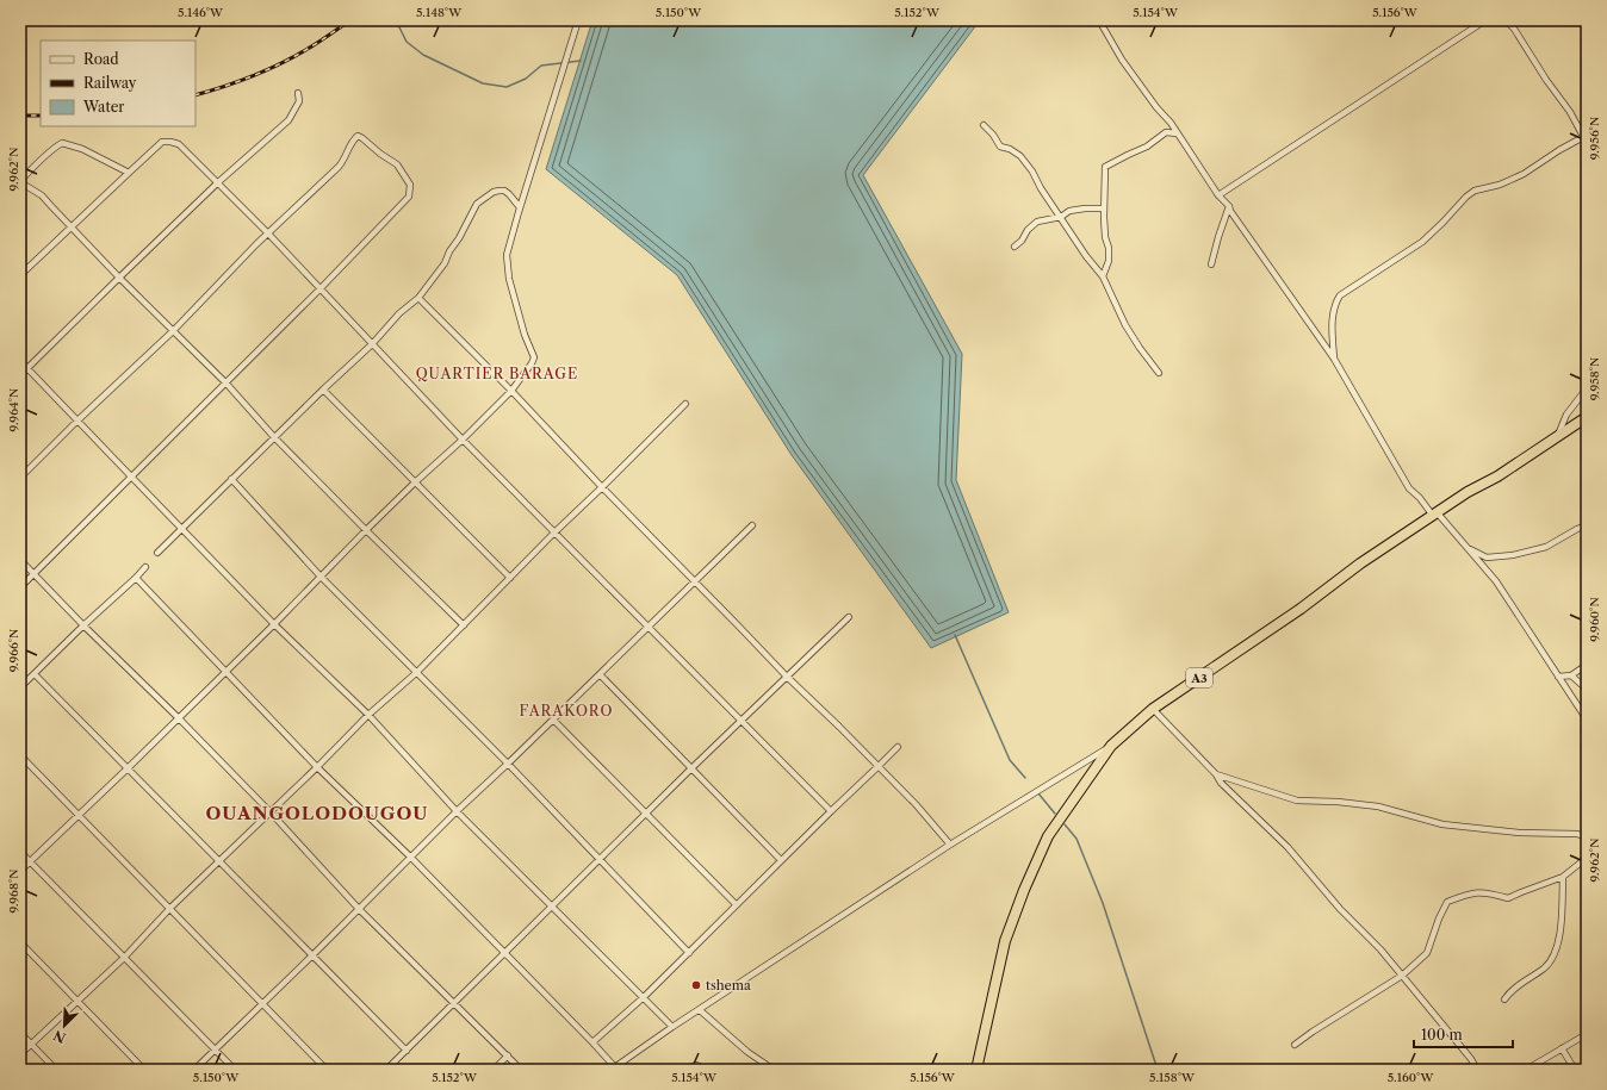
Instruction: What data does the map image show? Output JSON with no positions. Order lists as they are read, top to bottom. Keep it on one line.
{"streets":{"highway":["A3"]},"districts":["QUARTIER BARAGE","FARAKORO","OUANGOLODOUGOU"],"places":["tshema"],"legend":["Road","Railway","Water"],"scale_bar":"100 m","north":"bottom left","coordinates":["5.146°W","5.148°W","5.150°W","5.152°W","5.154°W","5.156°W","9.956°N","9.962°N","9.958°N","9.964°N","9.960°N","9.966°N","9.968°N","5.158°W","5.160°W"]}
